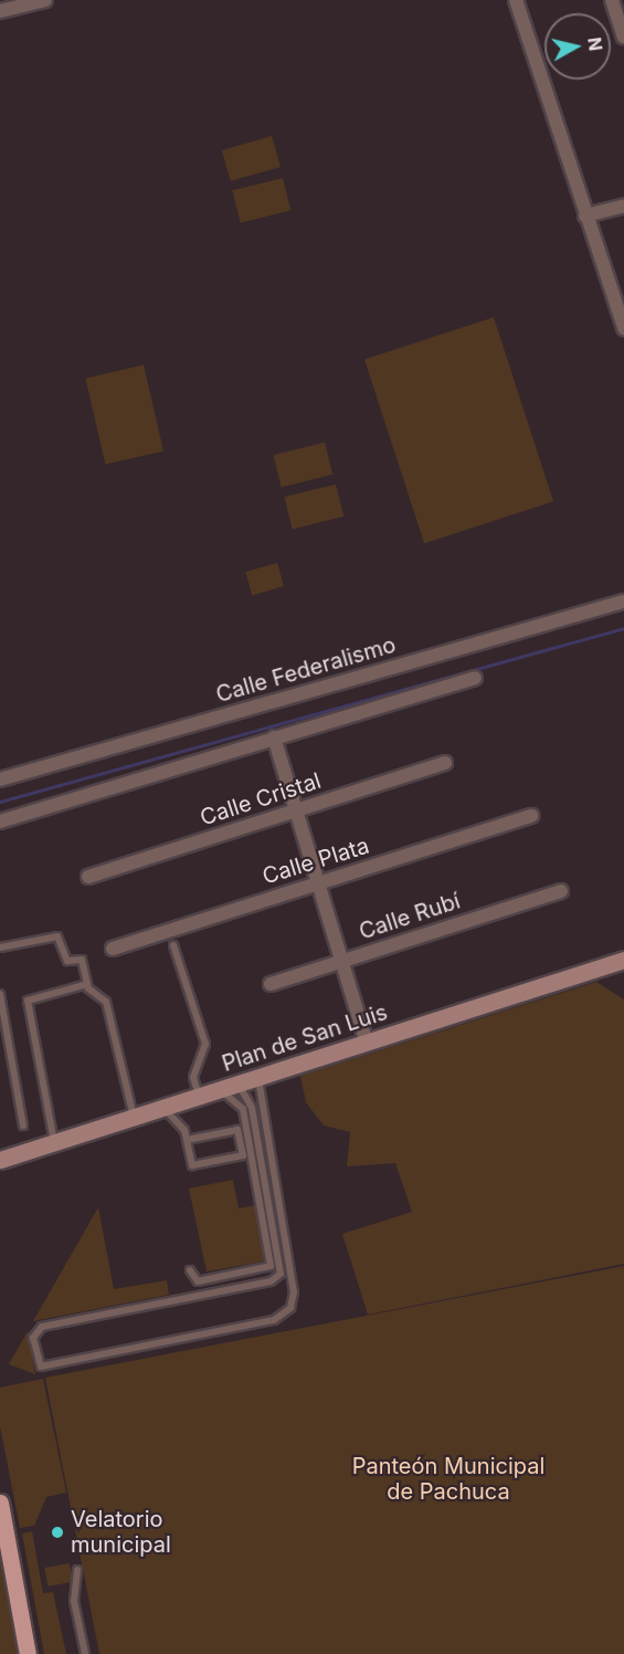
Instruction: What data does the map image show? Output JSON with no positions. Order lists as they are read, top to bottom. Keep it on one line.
{"streets":{"street":["Calle Federalismo","Calle Cristal","Calle Plata","Calle Rubí","Plan de San Luis"]},"parks":["Panteón Municipal de Pachuca"],"places":["Velatorio municipal"],"north":"right"}
